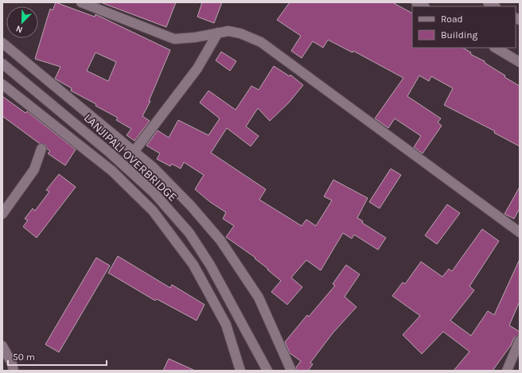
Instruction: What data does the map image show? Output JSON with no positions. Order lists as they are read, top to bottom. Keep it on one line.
{"streets":{"street":["LANJIPALI OVERBRIDGE"]},"legend":["Road","Building"],"scale_bar":"50 m","north":"bottom left"}
